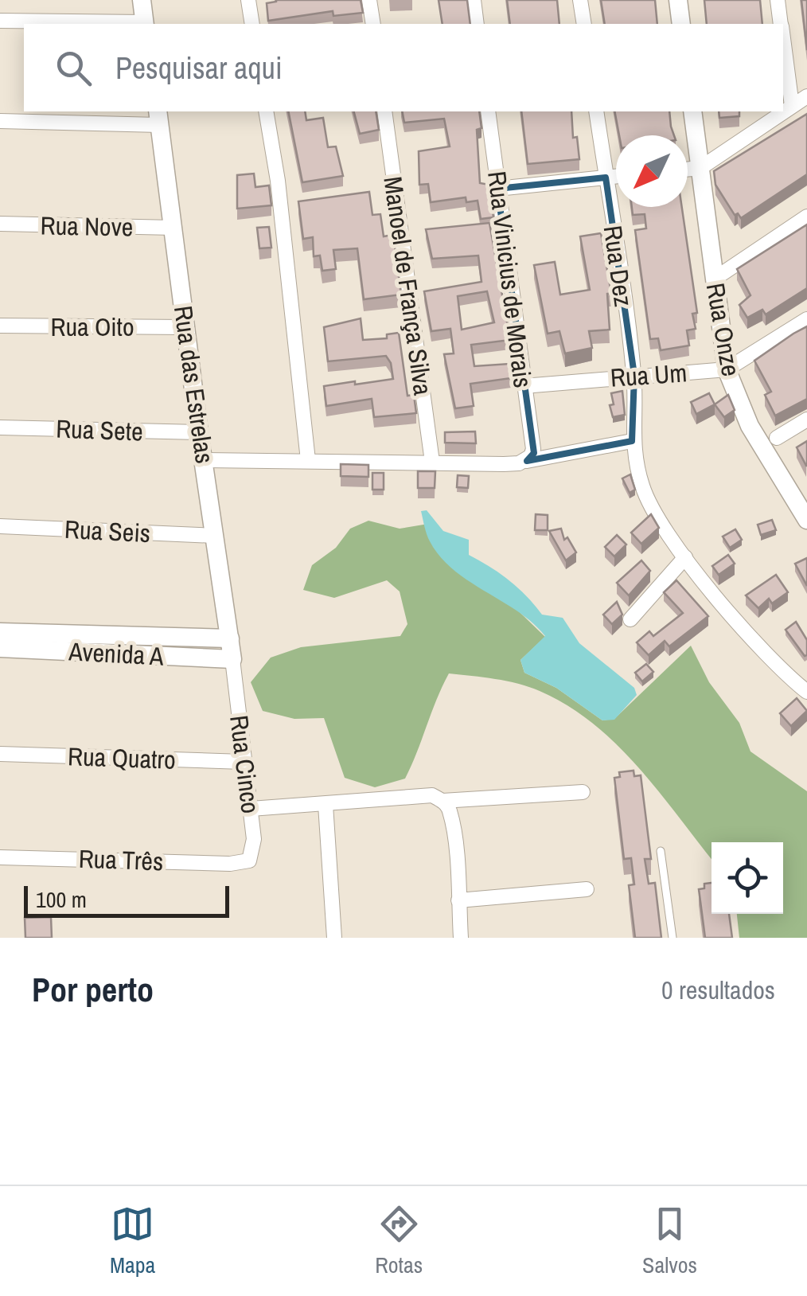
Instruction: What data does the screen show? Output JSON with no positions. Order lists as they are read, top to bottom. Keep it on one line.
{"streets":{"street":["Rua Nove","Rua Dez","Rua Vinicius de Morais","Manoel de França Silva","Rua Oito","Rua Onze","Rua Um","Rua das Estrelas","Rua Sete","Rua Seis","Avenida A","Rua Quatro","Rua Cinco","Rua Três"]},"crossings":[["Rua Nove","Rua das Estrelas"],["Rua Dez","Rua Um"],["Rua Vinicius de Morais","Rua Um"],["Rua Oito","Rua das Estrelas"],["Rua Onze","Rua Um"],["Rua das Estrelas","Rua Sete"],["Rua das Estrelas","Rua Seis"],["Rua das Estrelas","Avenida A"],["Rua das Estrelas","Rua Cinco"],["Avenida A","Rua Cinco"],["Rua Quatro","Rua Cinco"],["Rua Cinco","Rua Três"]],"scale_bar":"100 m","north":"bottom left","page":{"search":"Pesquisar aqui","scale":"100 m","heading":["Por perto","0 resultados"],"nav":["Mapa","Rotas","Salvos"]}}
